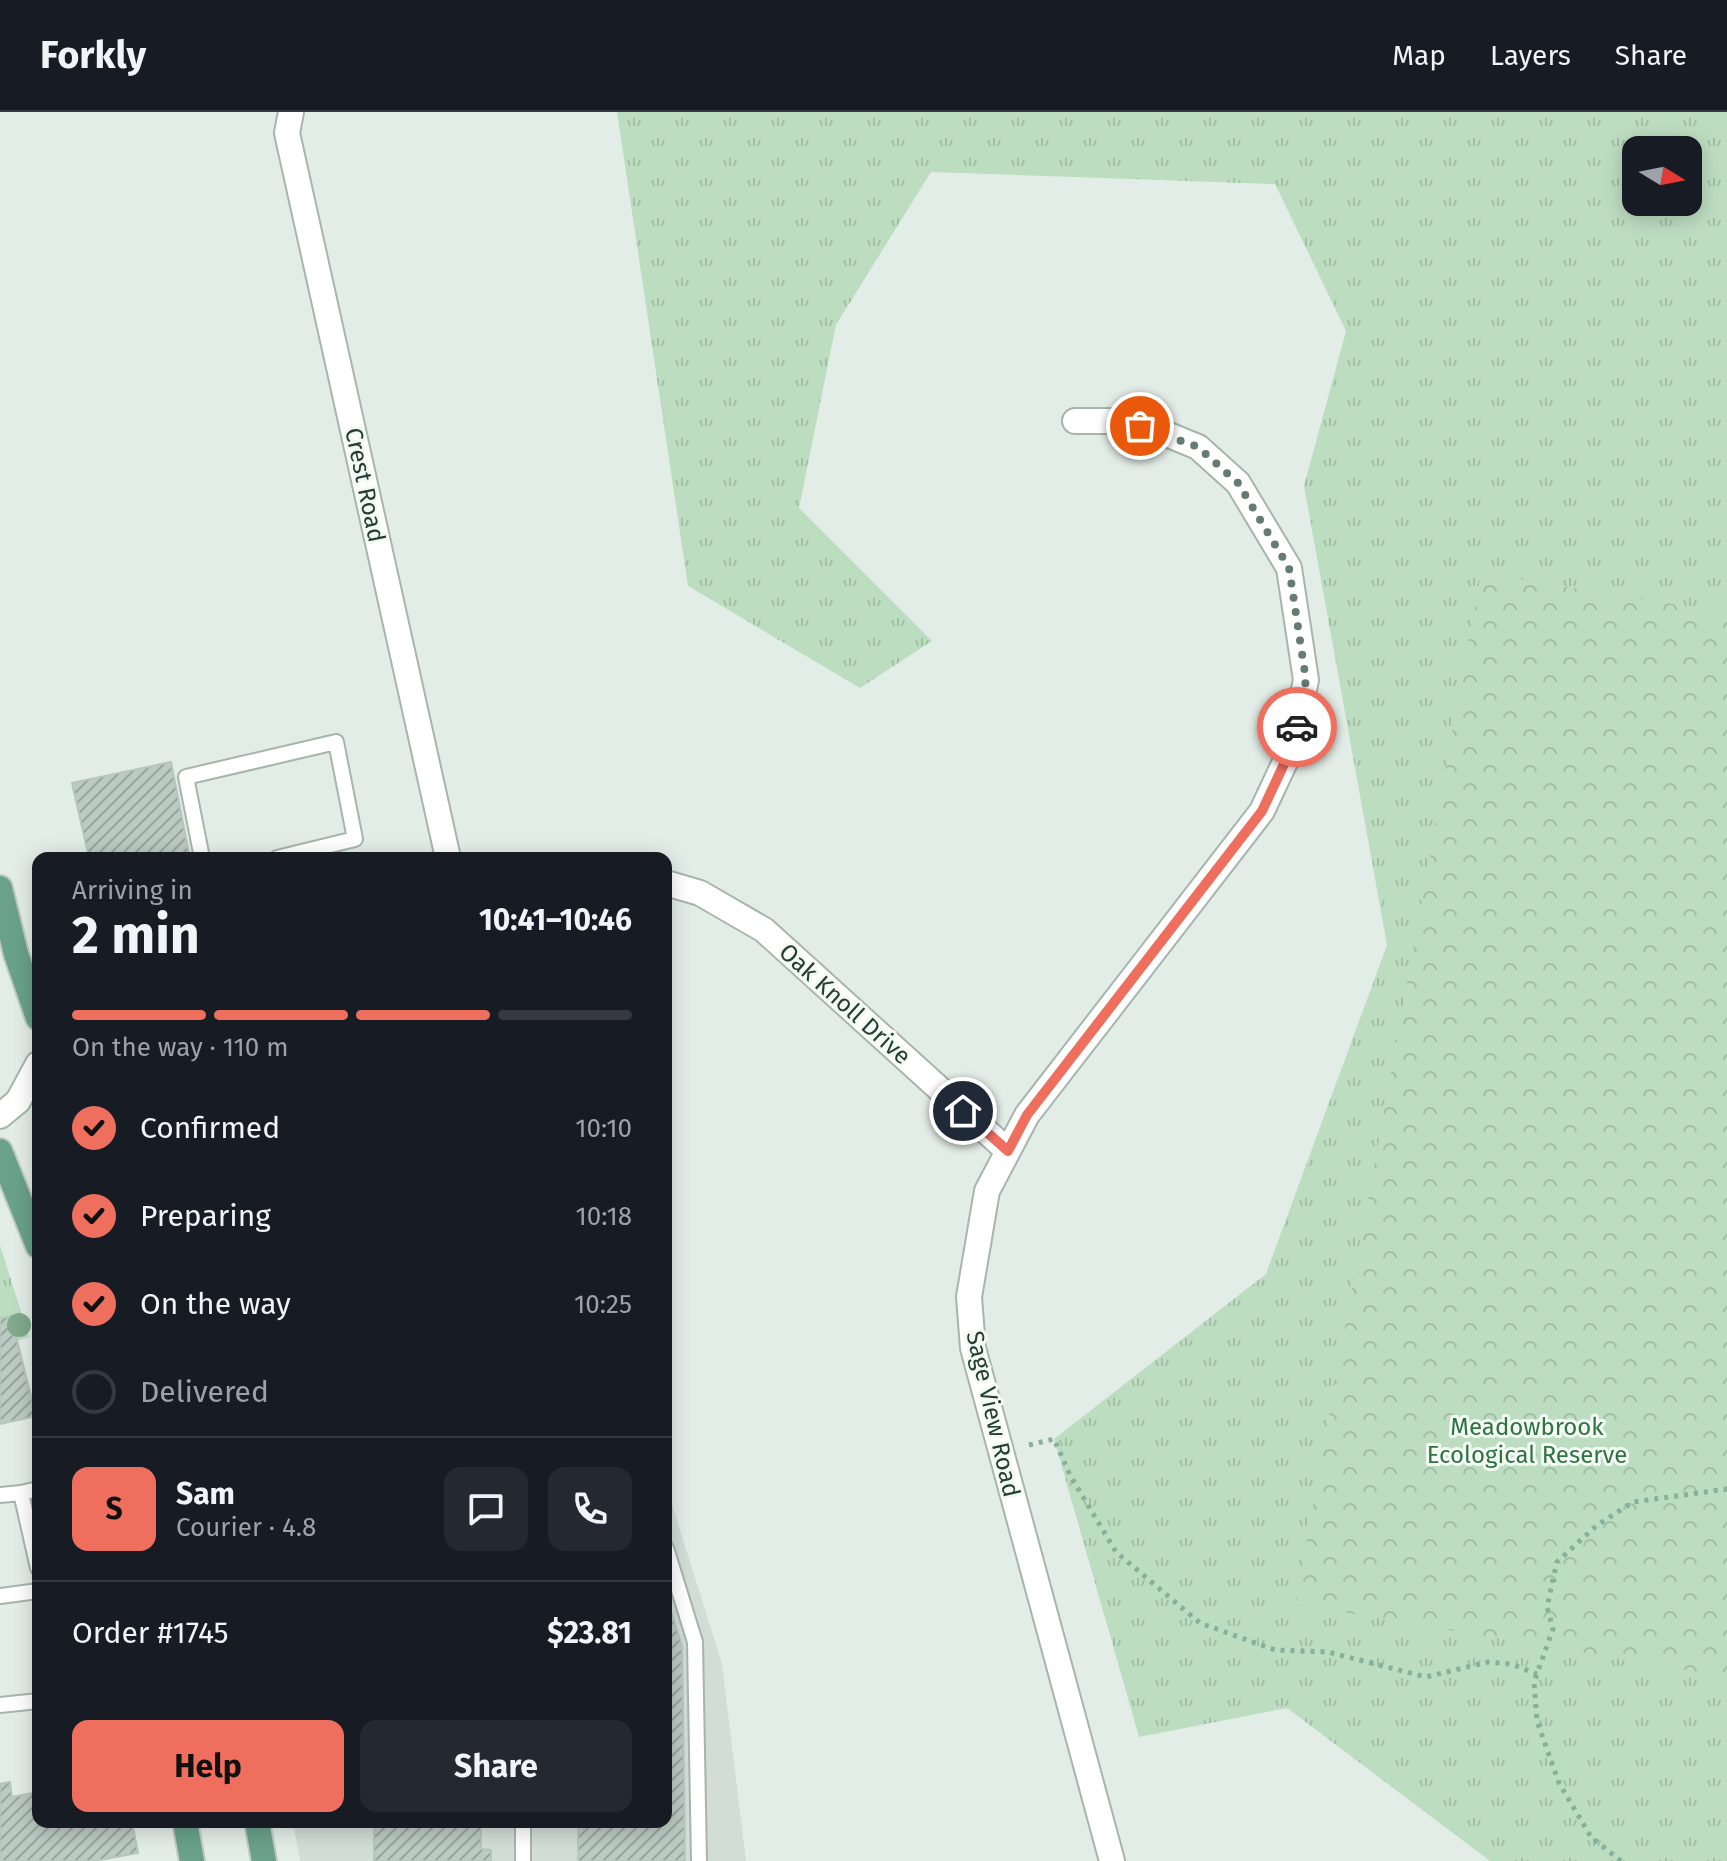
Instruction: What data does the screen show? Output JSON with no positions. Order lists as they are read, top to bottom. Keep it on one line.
{"streets":{"street":["Crest Road","Oak Knoll Drive","Sage View Road"]},"crossings":[["Oak Knoll Drive","Sage View Road"]],"parks":["Meadowbrook Ecological Reserve"],"north":"right","page":{"header":"Forkly","nav":["Map","Layers","Share"],"heading":["2 min","Arriving in","10:41–10:46"],"panel":["Sam","Courier · 4.8","Order #1745","$23.81"],"bar":"On the way · 110 m","list":[["Confirmed","10:10"],["Preparing","10:18"],["On the way","10:25"],"Delivered"],"round":"S","buttons":["Help","Share"]}}
